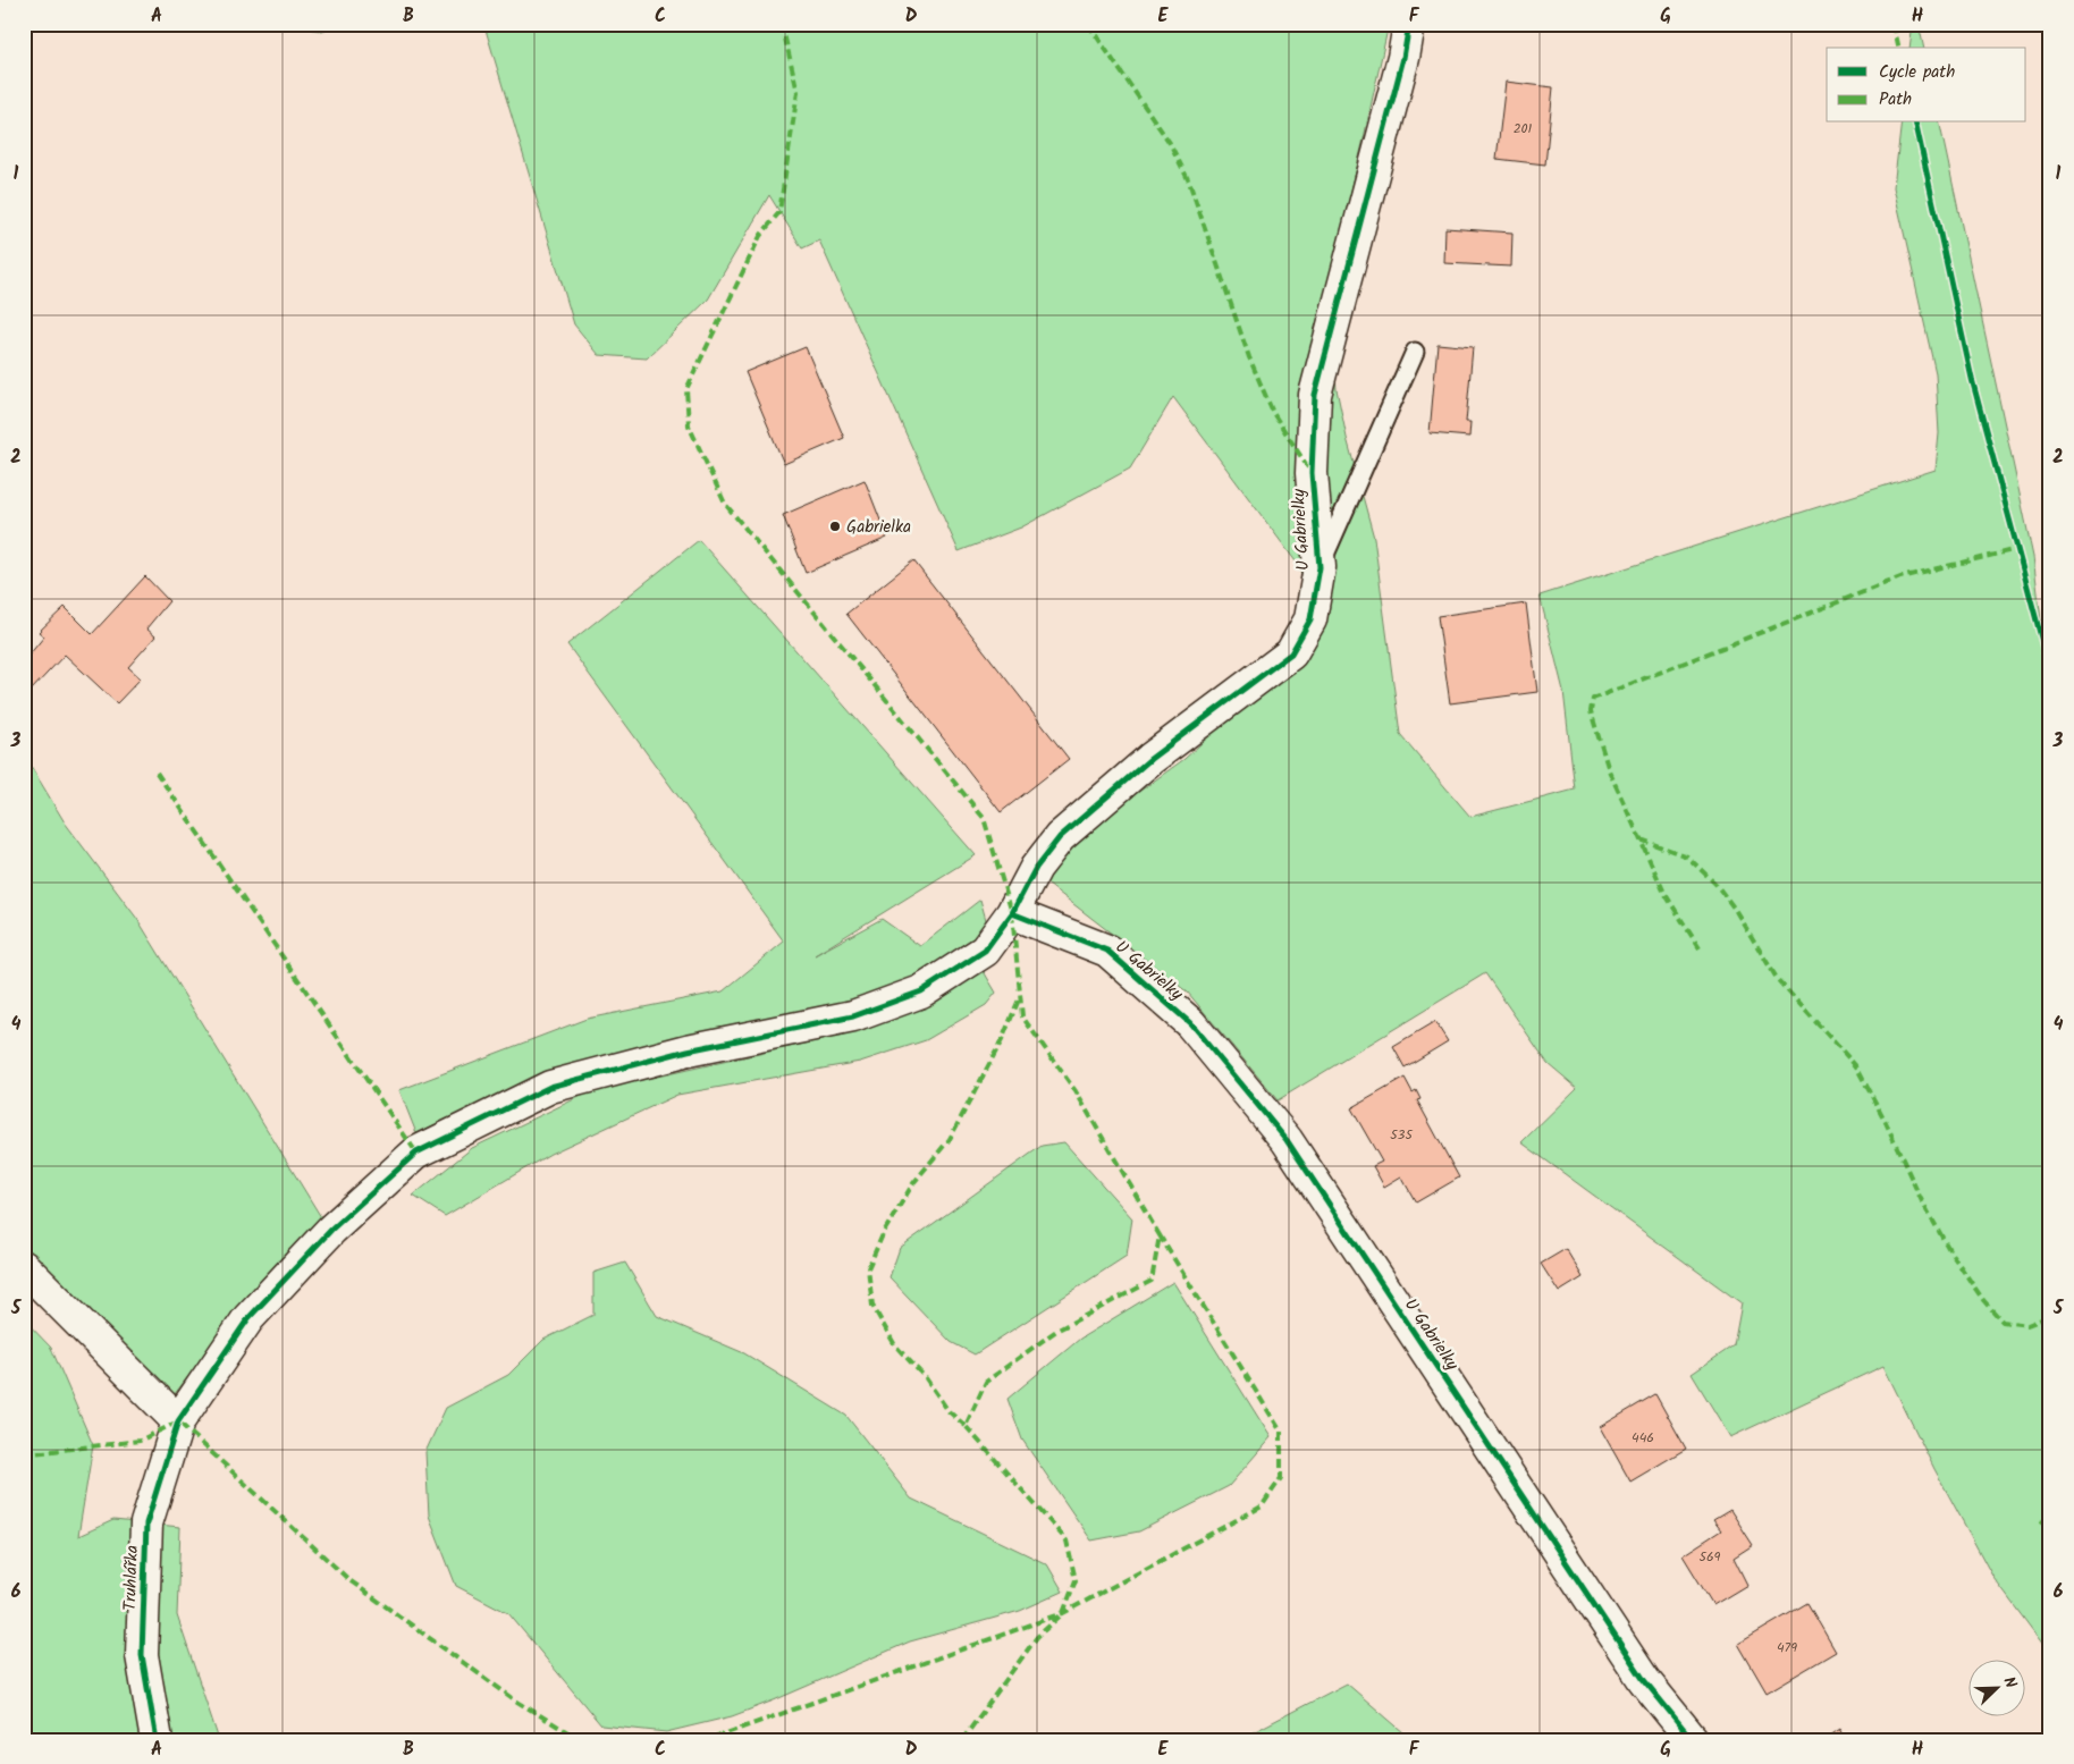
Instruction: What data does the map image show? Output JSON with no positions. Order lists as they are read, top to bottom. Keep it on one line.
{"streets":{"street":["U Gabrielky","Truhlářka"]},"crossings":[["U Gabrielky","Truhlářka"]],"places":["Gabrielka"],"house_numbers":["201","535","446","569","479"],"legend":["Cycle path","Path"],"north":"top right","grid":{"columns":["A","B","C","D","E","F","G","H"],"rows":["1","2","3","4","5","6"]}}
